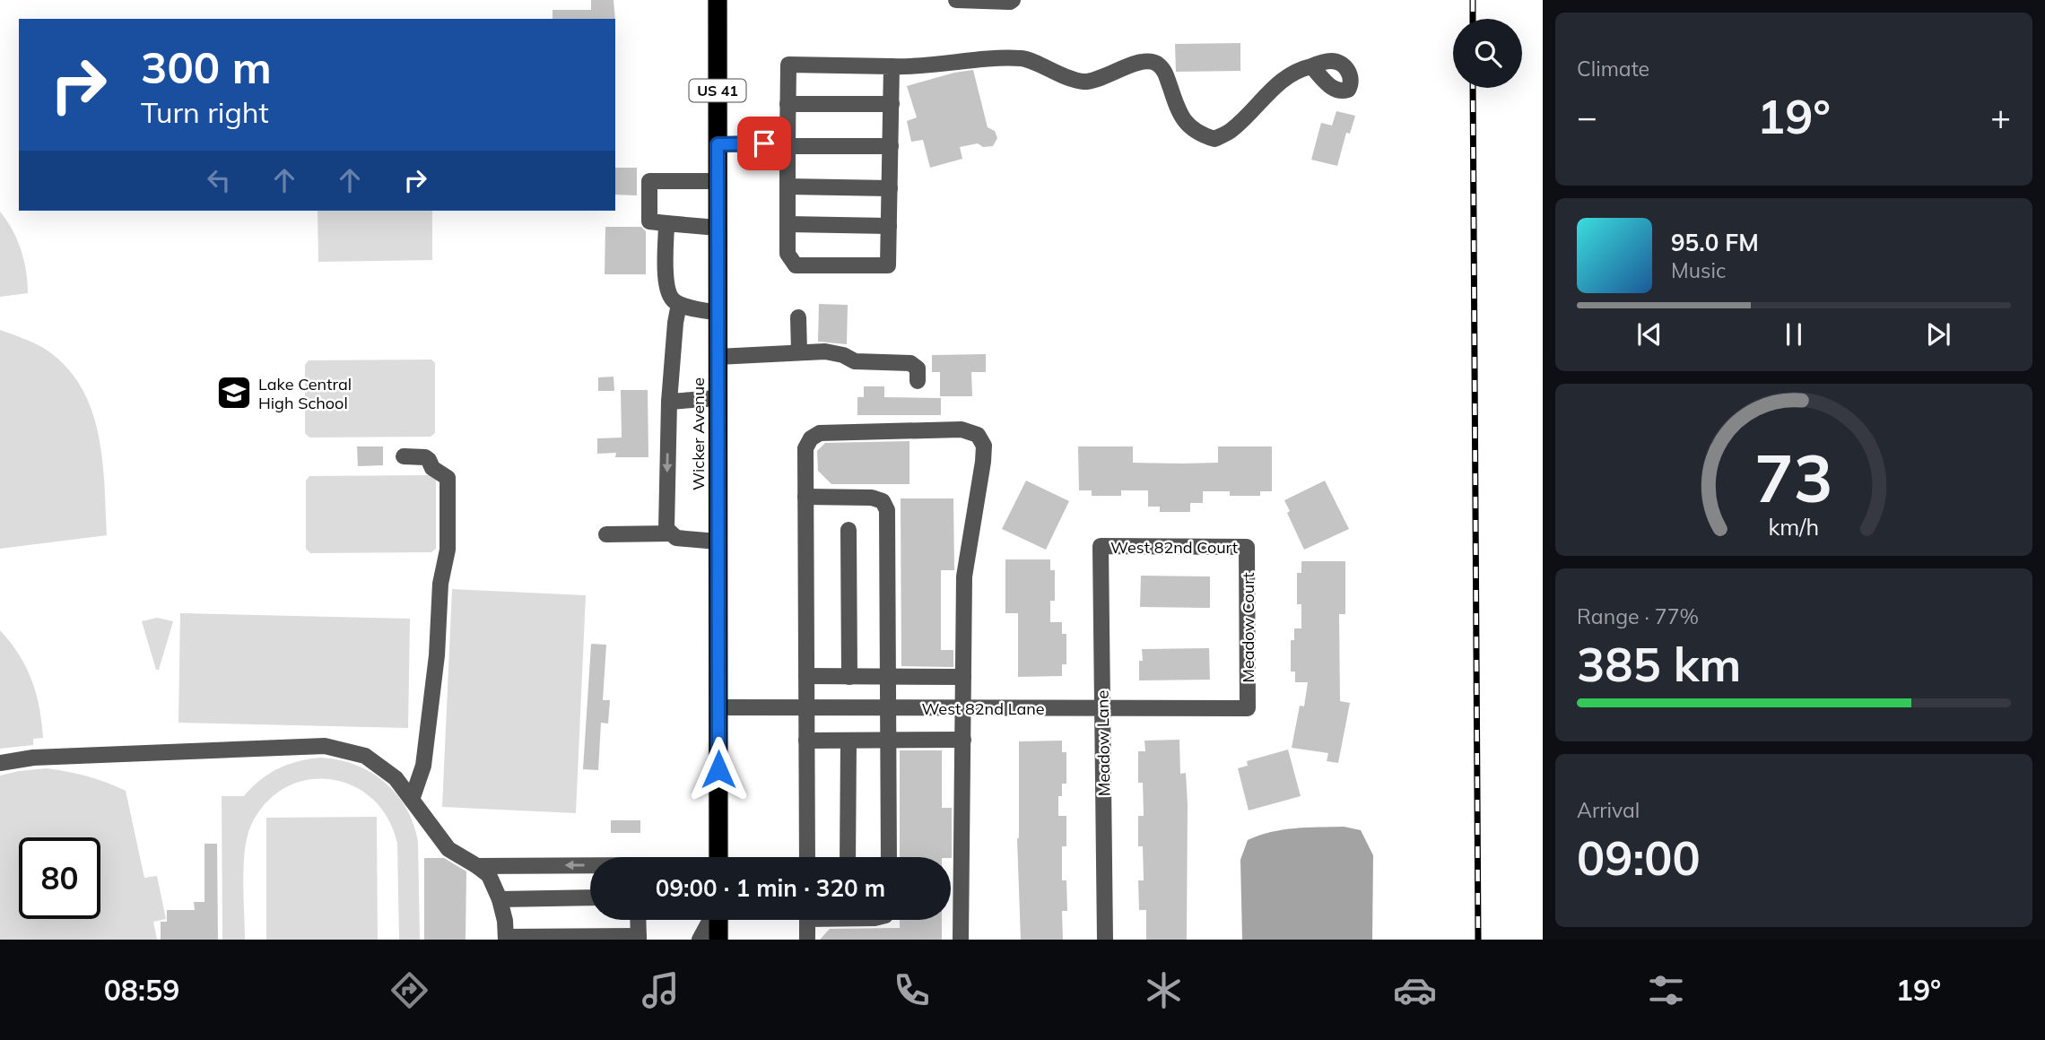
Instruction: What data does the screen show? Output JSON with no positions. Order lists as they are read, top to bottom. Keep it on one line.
{"streets":{"highway":["US 41","Wicker Avenue"],"street":["West 82nd Court","Meadow Court","West 82nd Lane","Meadow Lane"]},"crossings":[["Wicker Avenue","West 82nd Lane"],["West 82nd Court","Meadow Court"],["West 82nd Court","Meadow Lane"],["Meadow Court","West 82nd Lane"],["West 82nd Lane","Meadow Lane"]],"places":{"school or university":["Lake Central High School"]},"page":{"tile":["Climate",["Range · 77%","385 km"],["Arrival","09:00"]],"turn":["300 m","Turn right"],"heat":["−","19°","+"],"song":["95.0 FM","Music"],"limit":"80","trip":"09:00 · 1 min · 320 m","tabs":["08:59","19°"],"gauge":["73","km/h"]}}
